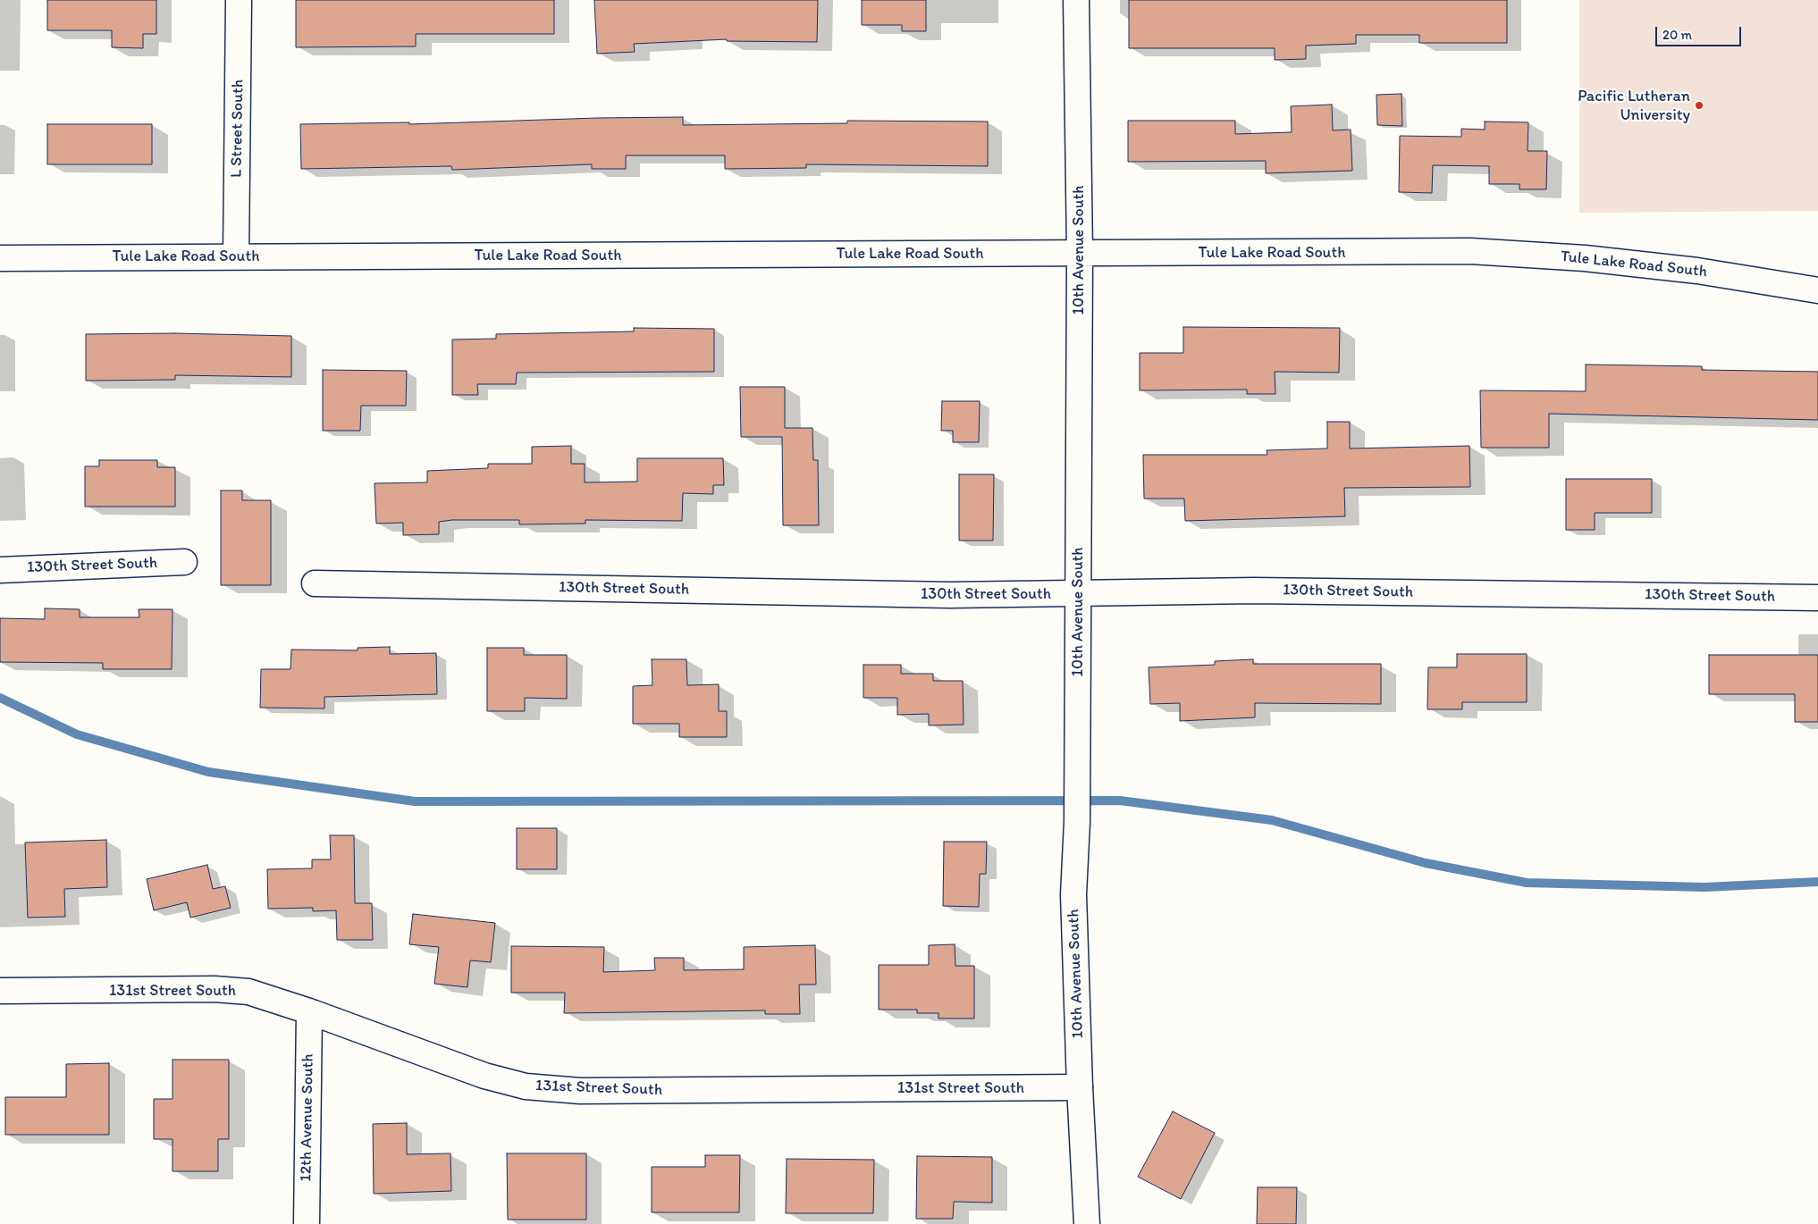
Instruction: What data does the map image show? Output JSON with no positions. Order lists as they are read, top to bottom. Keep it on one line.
{"streets":{"street":["L Street South","10th Avenue South","Tule Lake Road South","130th Street South","131st Street South","12th Avenue South"]},"crossings":[["L Street South","Tule Lake Road South"],["10th Avenue South","Tule Lake Road South"],["10th Avenue South","130th Street South"],["10th Avenue South","131st Street South"],["131st Street South","12th Avenue South"]],"places":["Pacific Lutheran University"],"scale_bar":"20 m"}
